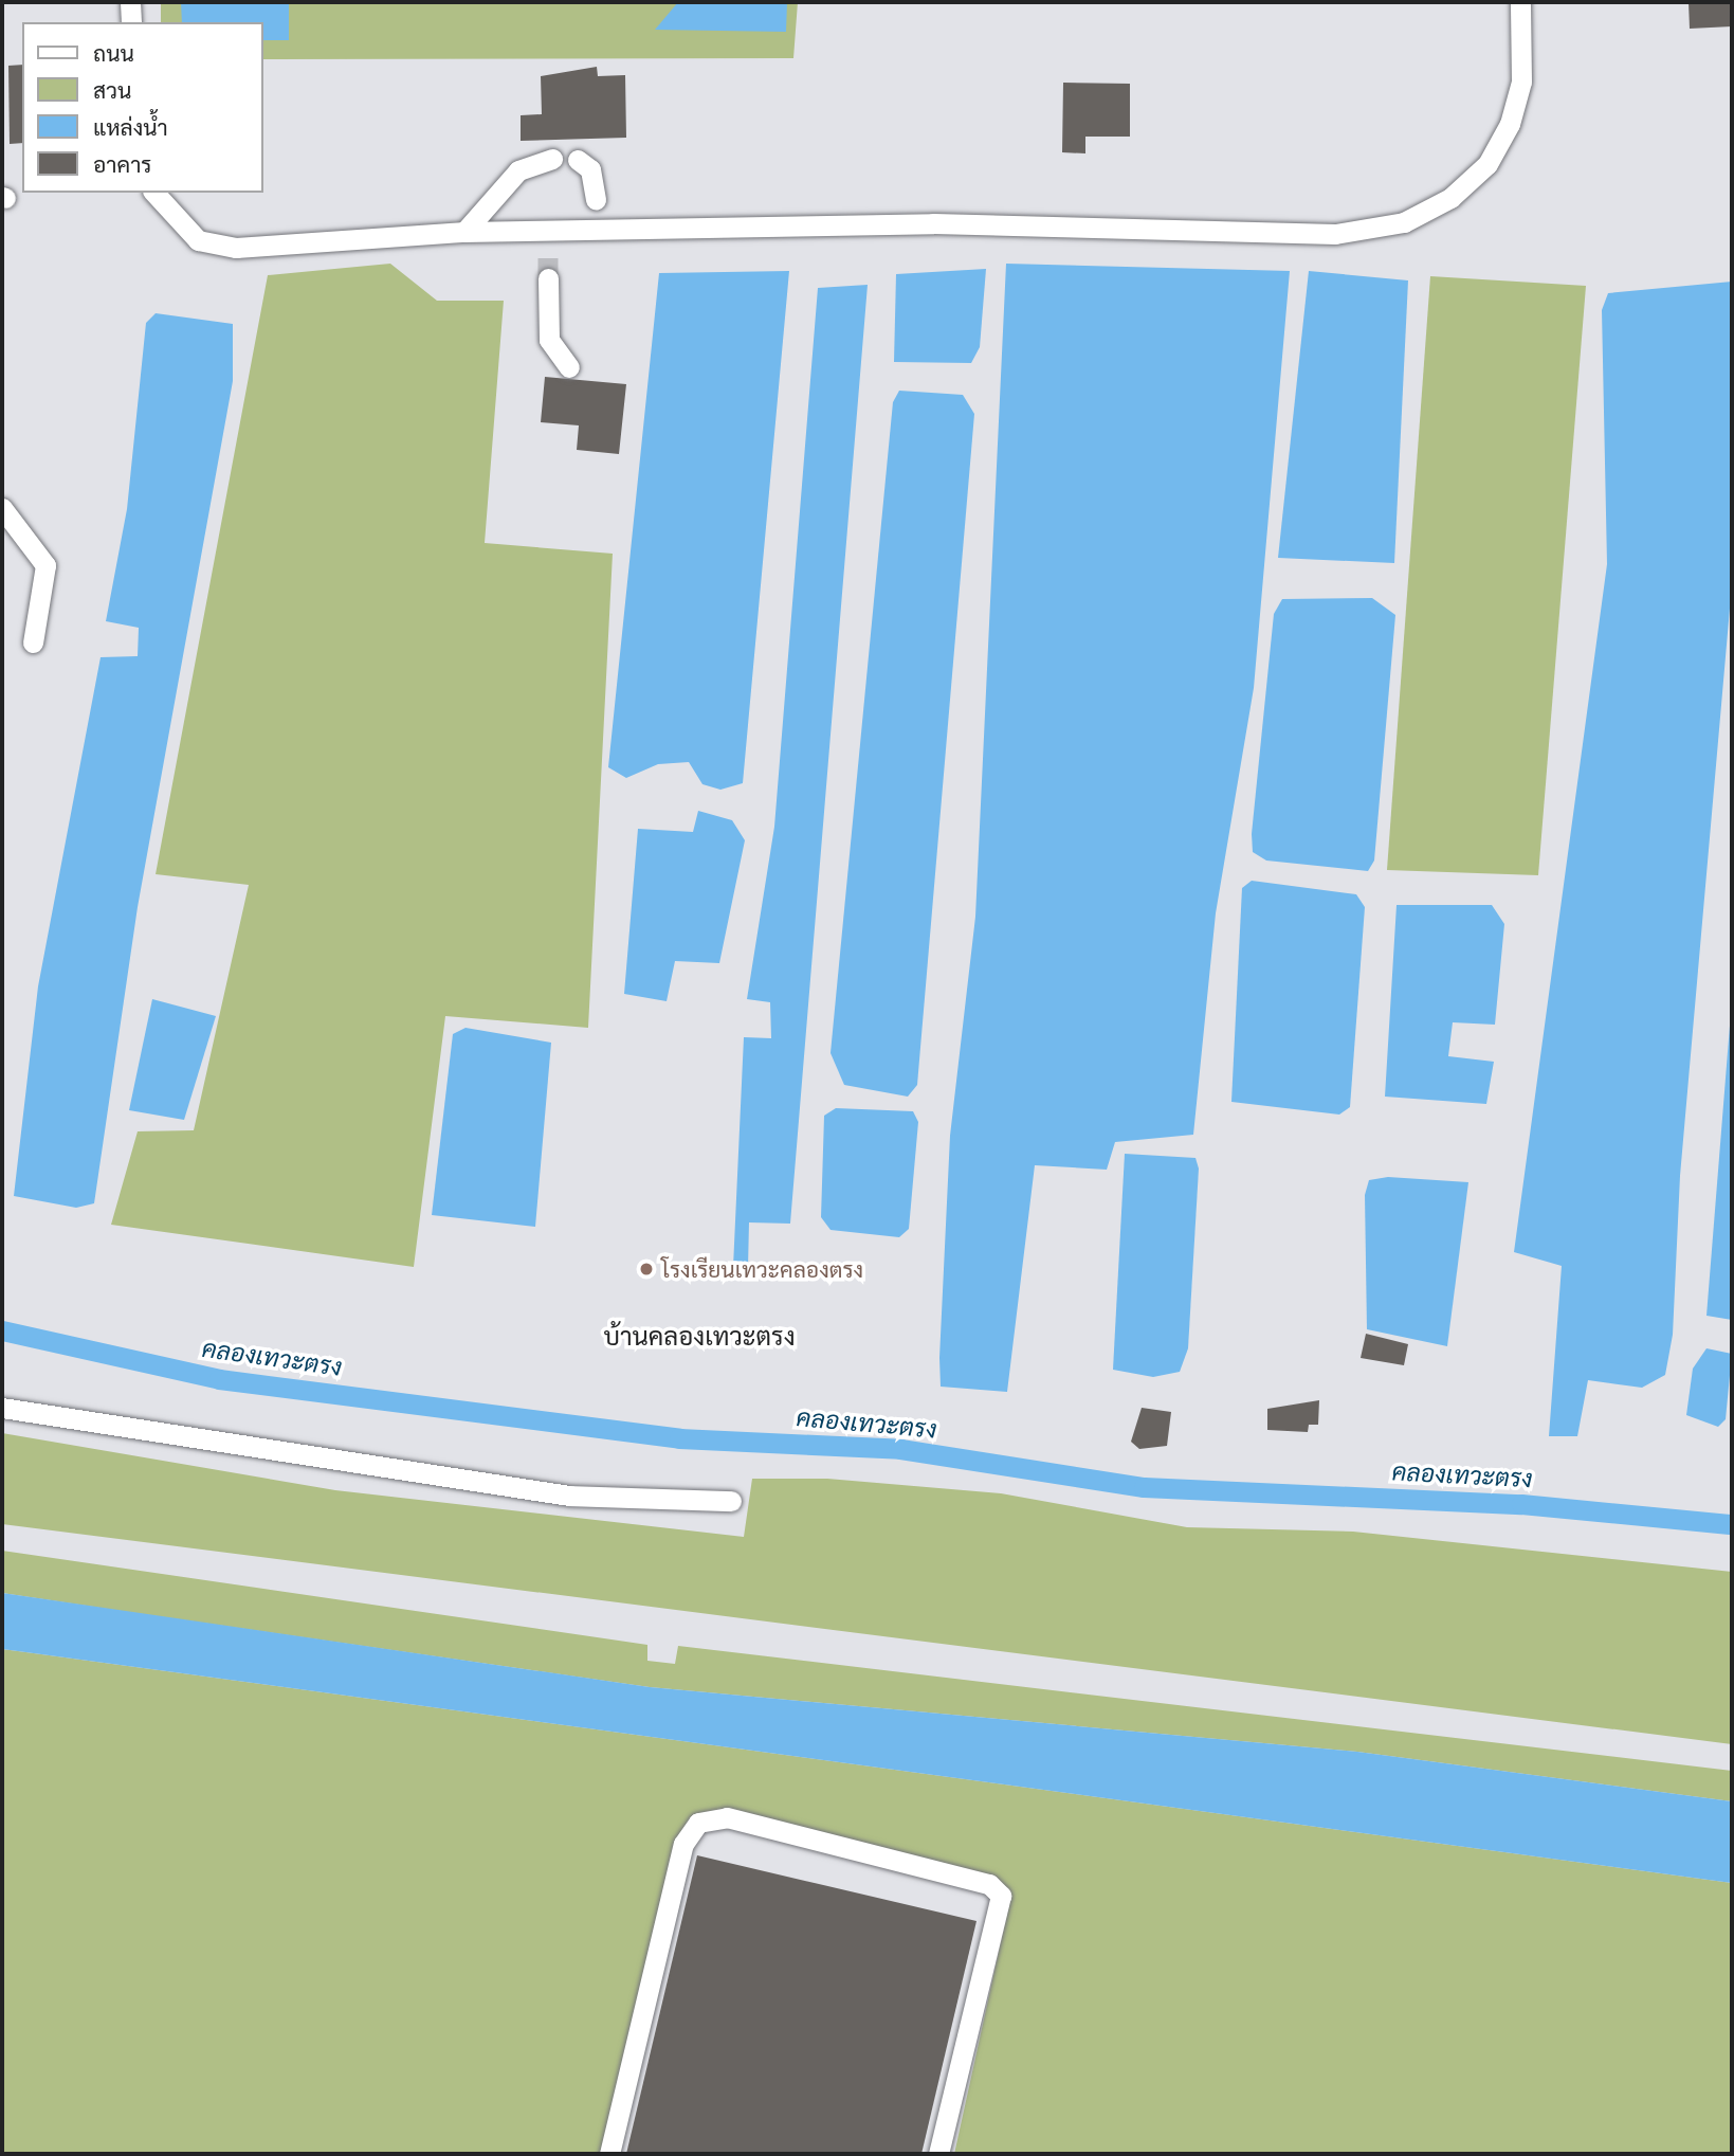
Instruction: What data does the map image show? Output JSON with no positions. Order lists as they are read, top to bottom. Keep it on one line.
{"districts":["บ้านคลองเทวะตรง"],"water":["คลองเทวะตรง"],"places":["โรงเรียนเทวะคลองตรง"],"legend":["ถนน","สวน","แหล่งน้ำ","อาคาร"]}
